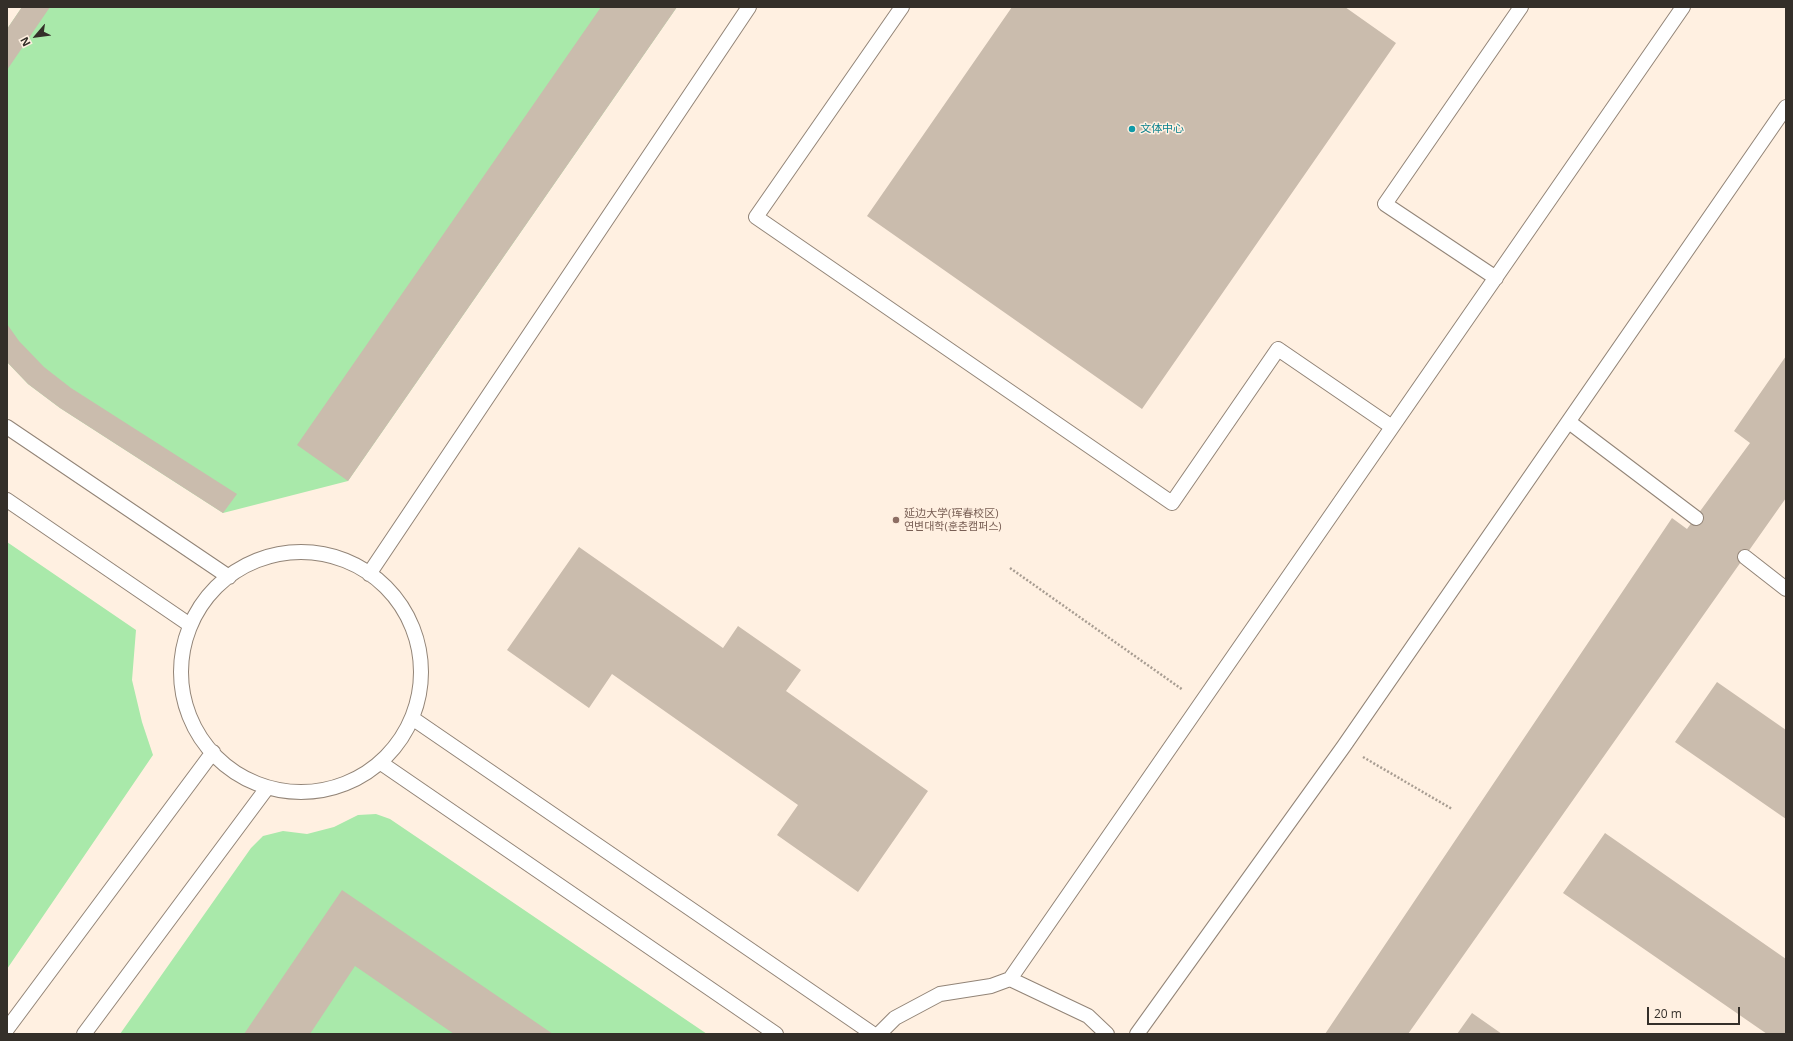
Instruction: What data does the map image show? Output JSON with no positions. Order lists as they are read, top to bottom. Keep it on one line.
{"places":["文体中心","延边大学(珲春校区) 연변대학(훈춘캠퍼스)"],"scale_bar":"20 m","north":"bottom left"}
